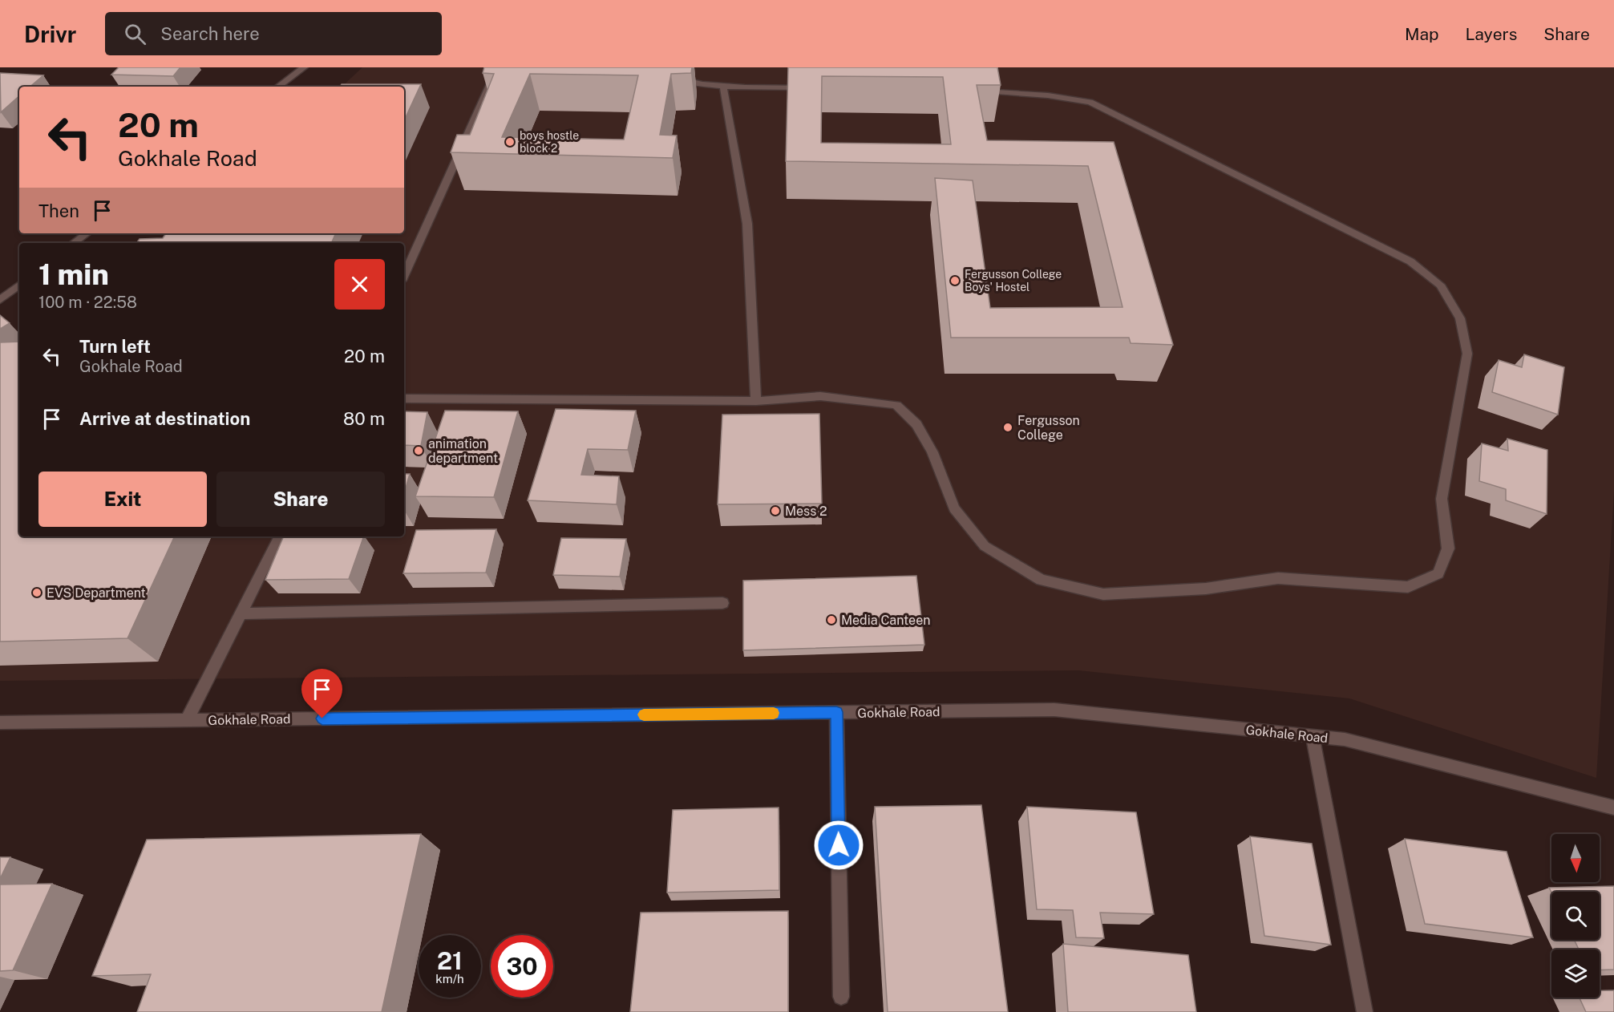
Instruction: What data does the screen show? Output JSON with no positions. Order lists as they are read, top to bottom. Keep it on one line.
{"streets":{"street":["Gokhale Road"]},"places":["boys hostle block 2","Fergusson College Boys' Hostel","Fergusson College","animation department","Mess 2","EVS Department","Media Canteen"],"north":"bottom","page":{"header":"Drivr","search":"Search here","nav":["Map","Layers","Share"],"turn":["20 m","Gokhale Road"],"then":"Then","heading":["1 min","100 m · 22:58"],"list":[{"name":"Turn left","note":"Gokhale Road","value":"20 m"},{"name":"Arrive at destination","value":"80 m"}],"buttons":["Exit","Share"],"speed":"21 km/h","limit":"30"}}
